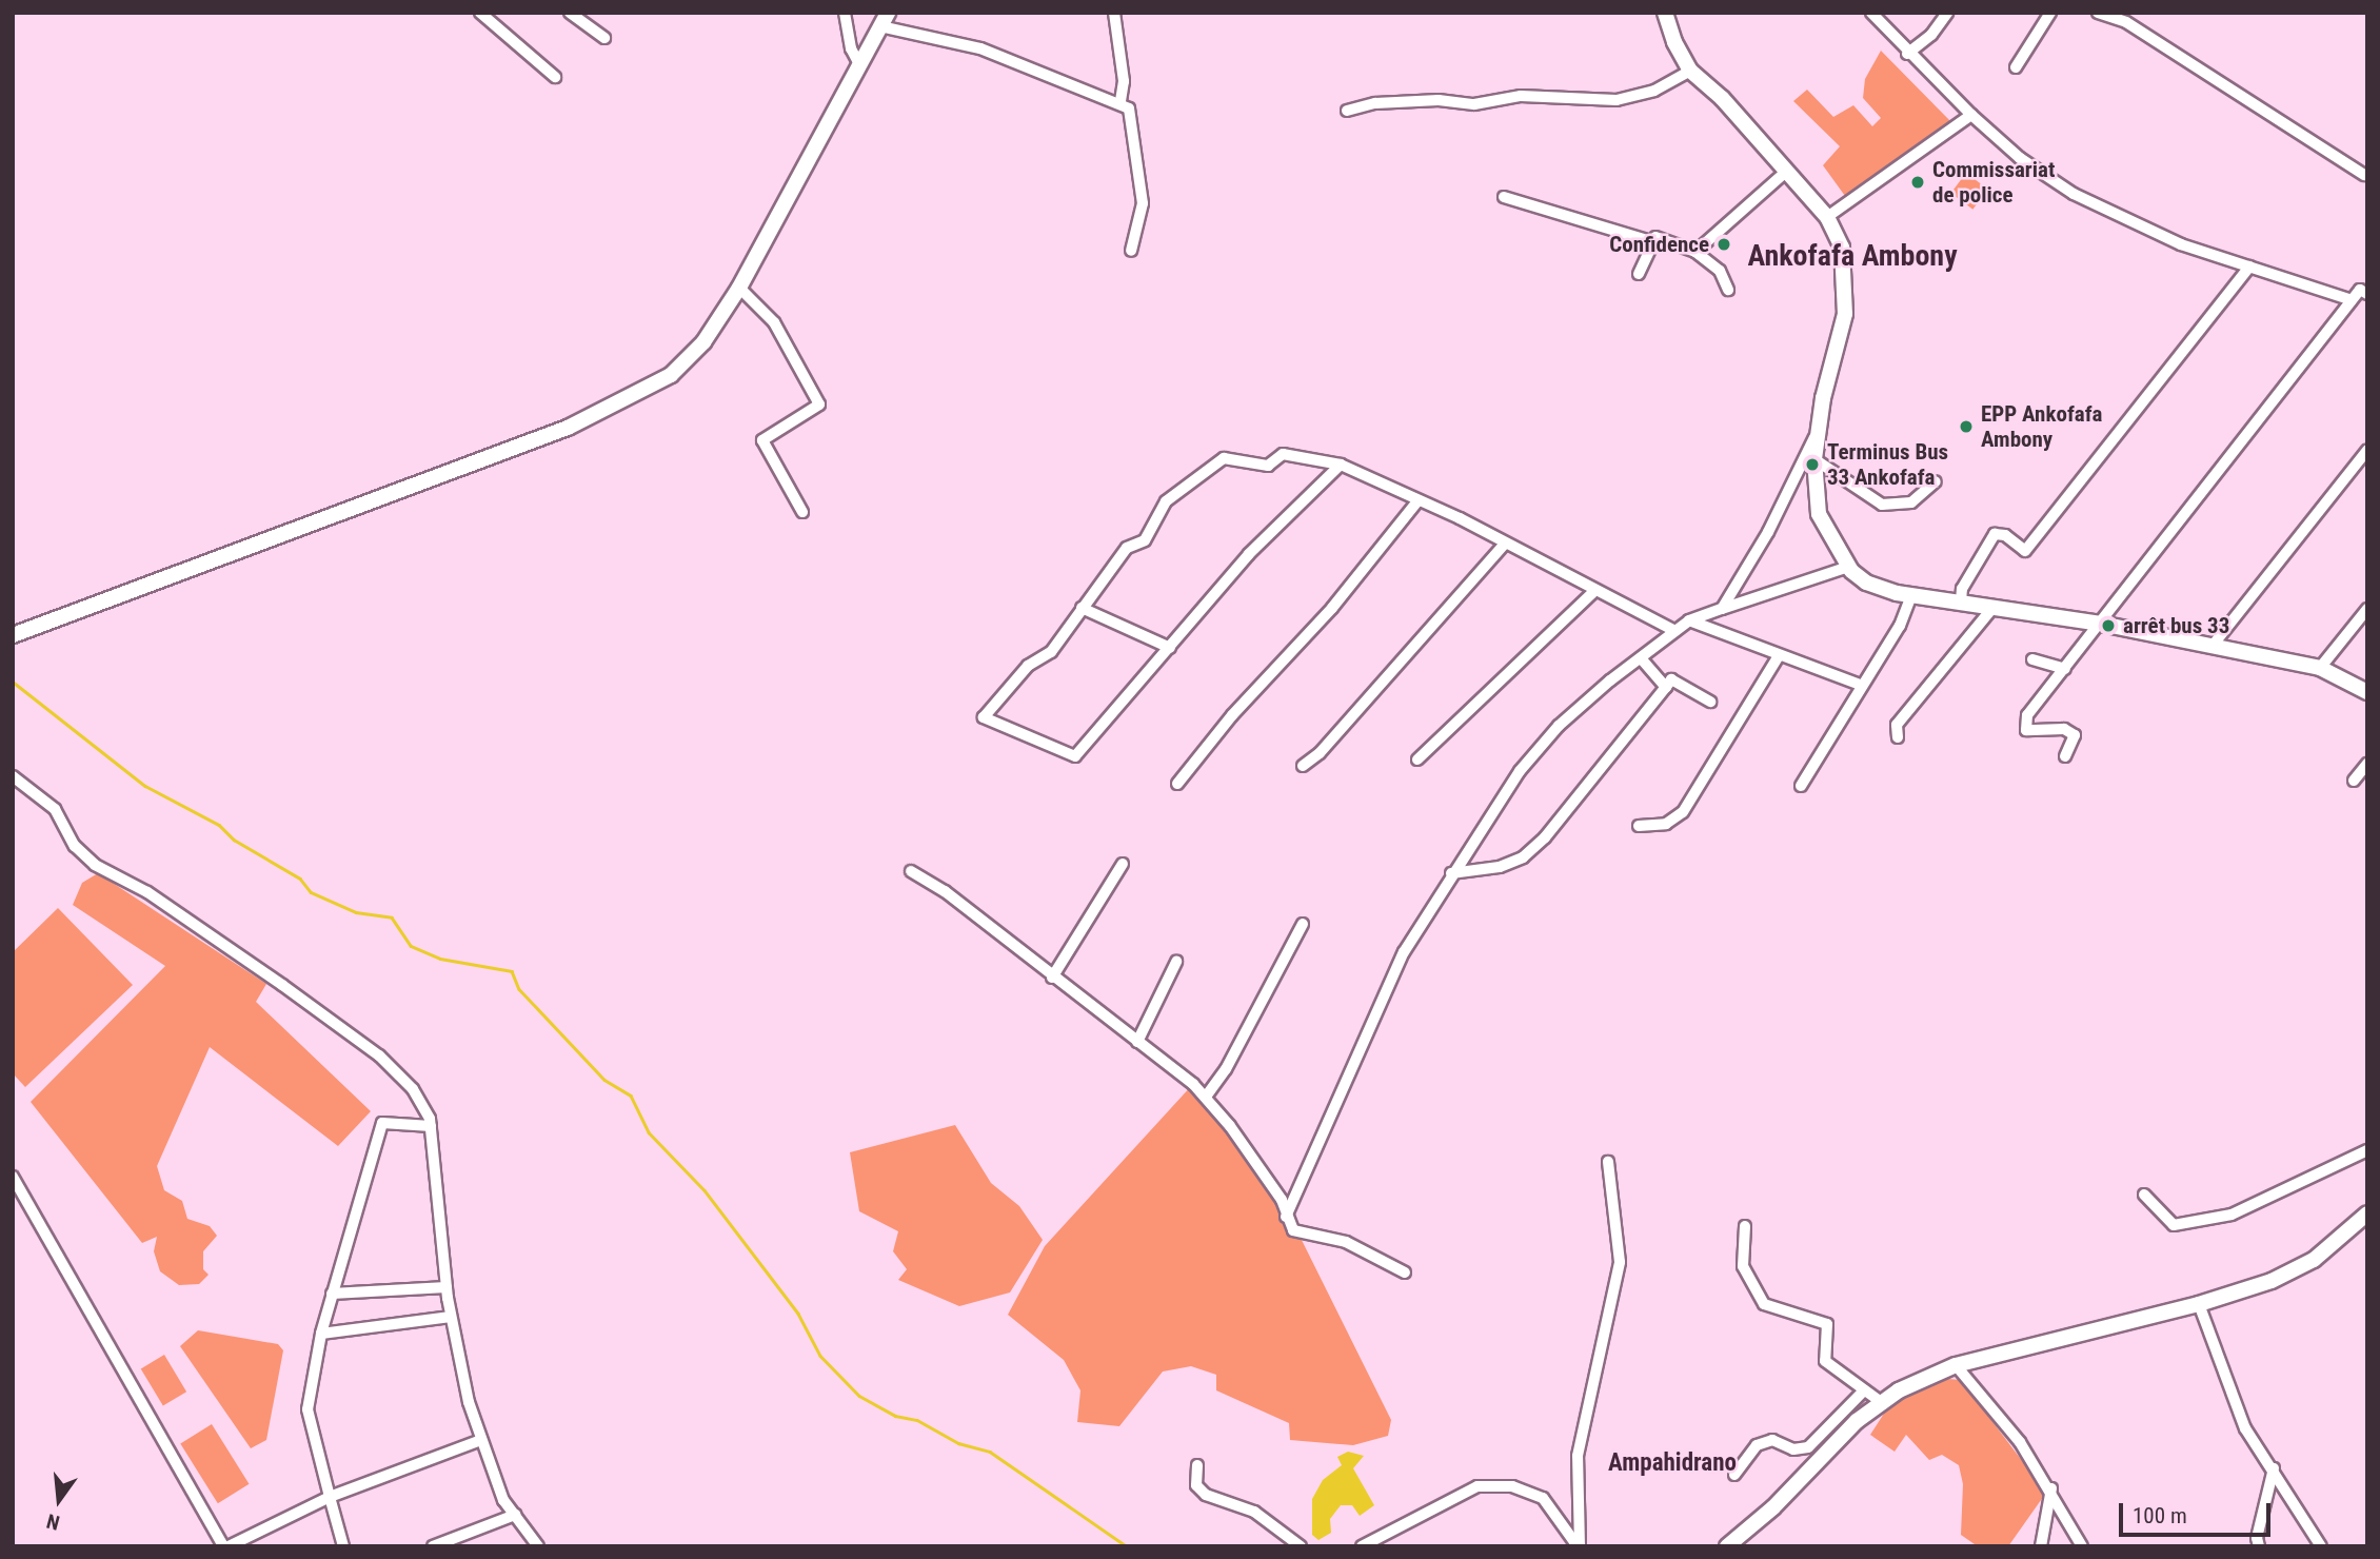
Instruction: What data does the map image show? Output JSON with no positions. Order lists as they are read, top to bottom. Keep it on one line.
{"districts":["Ankofafa Ambony","Ampahidrano"],"places":["Commissariat de police","Confidence","EPP Ankofafa Ambony","Terminus Bus 33 Ankofafa","arrêt bus 33"],"scale_bar":"100 m","north":"bottom"}
